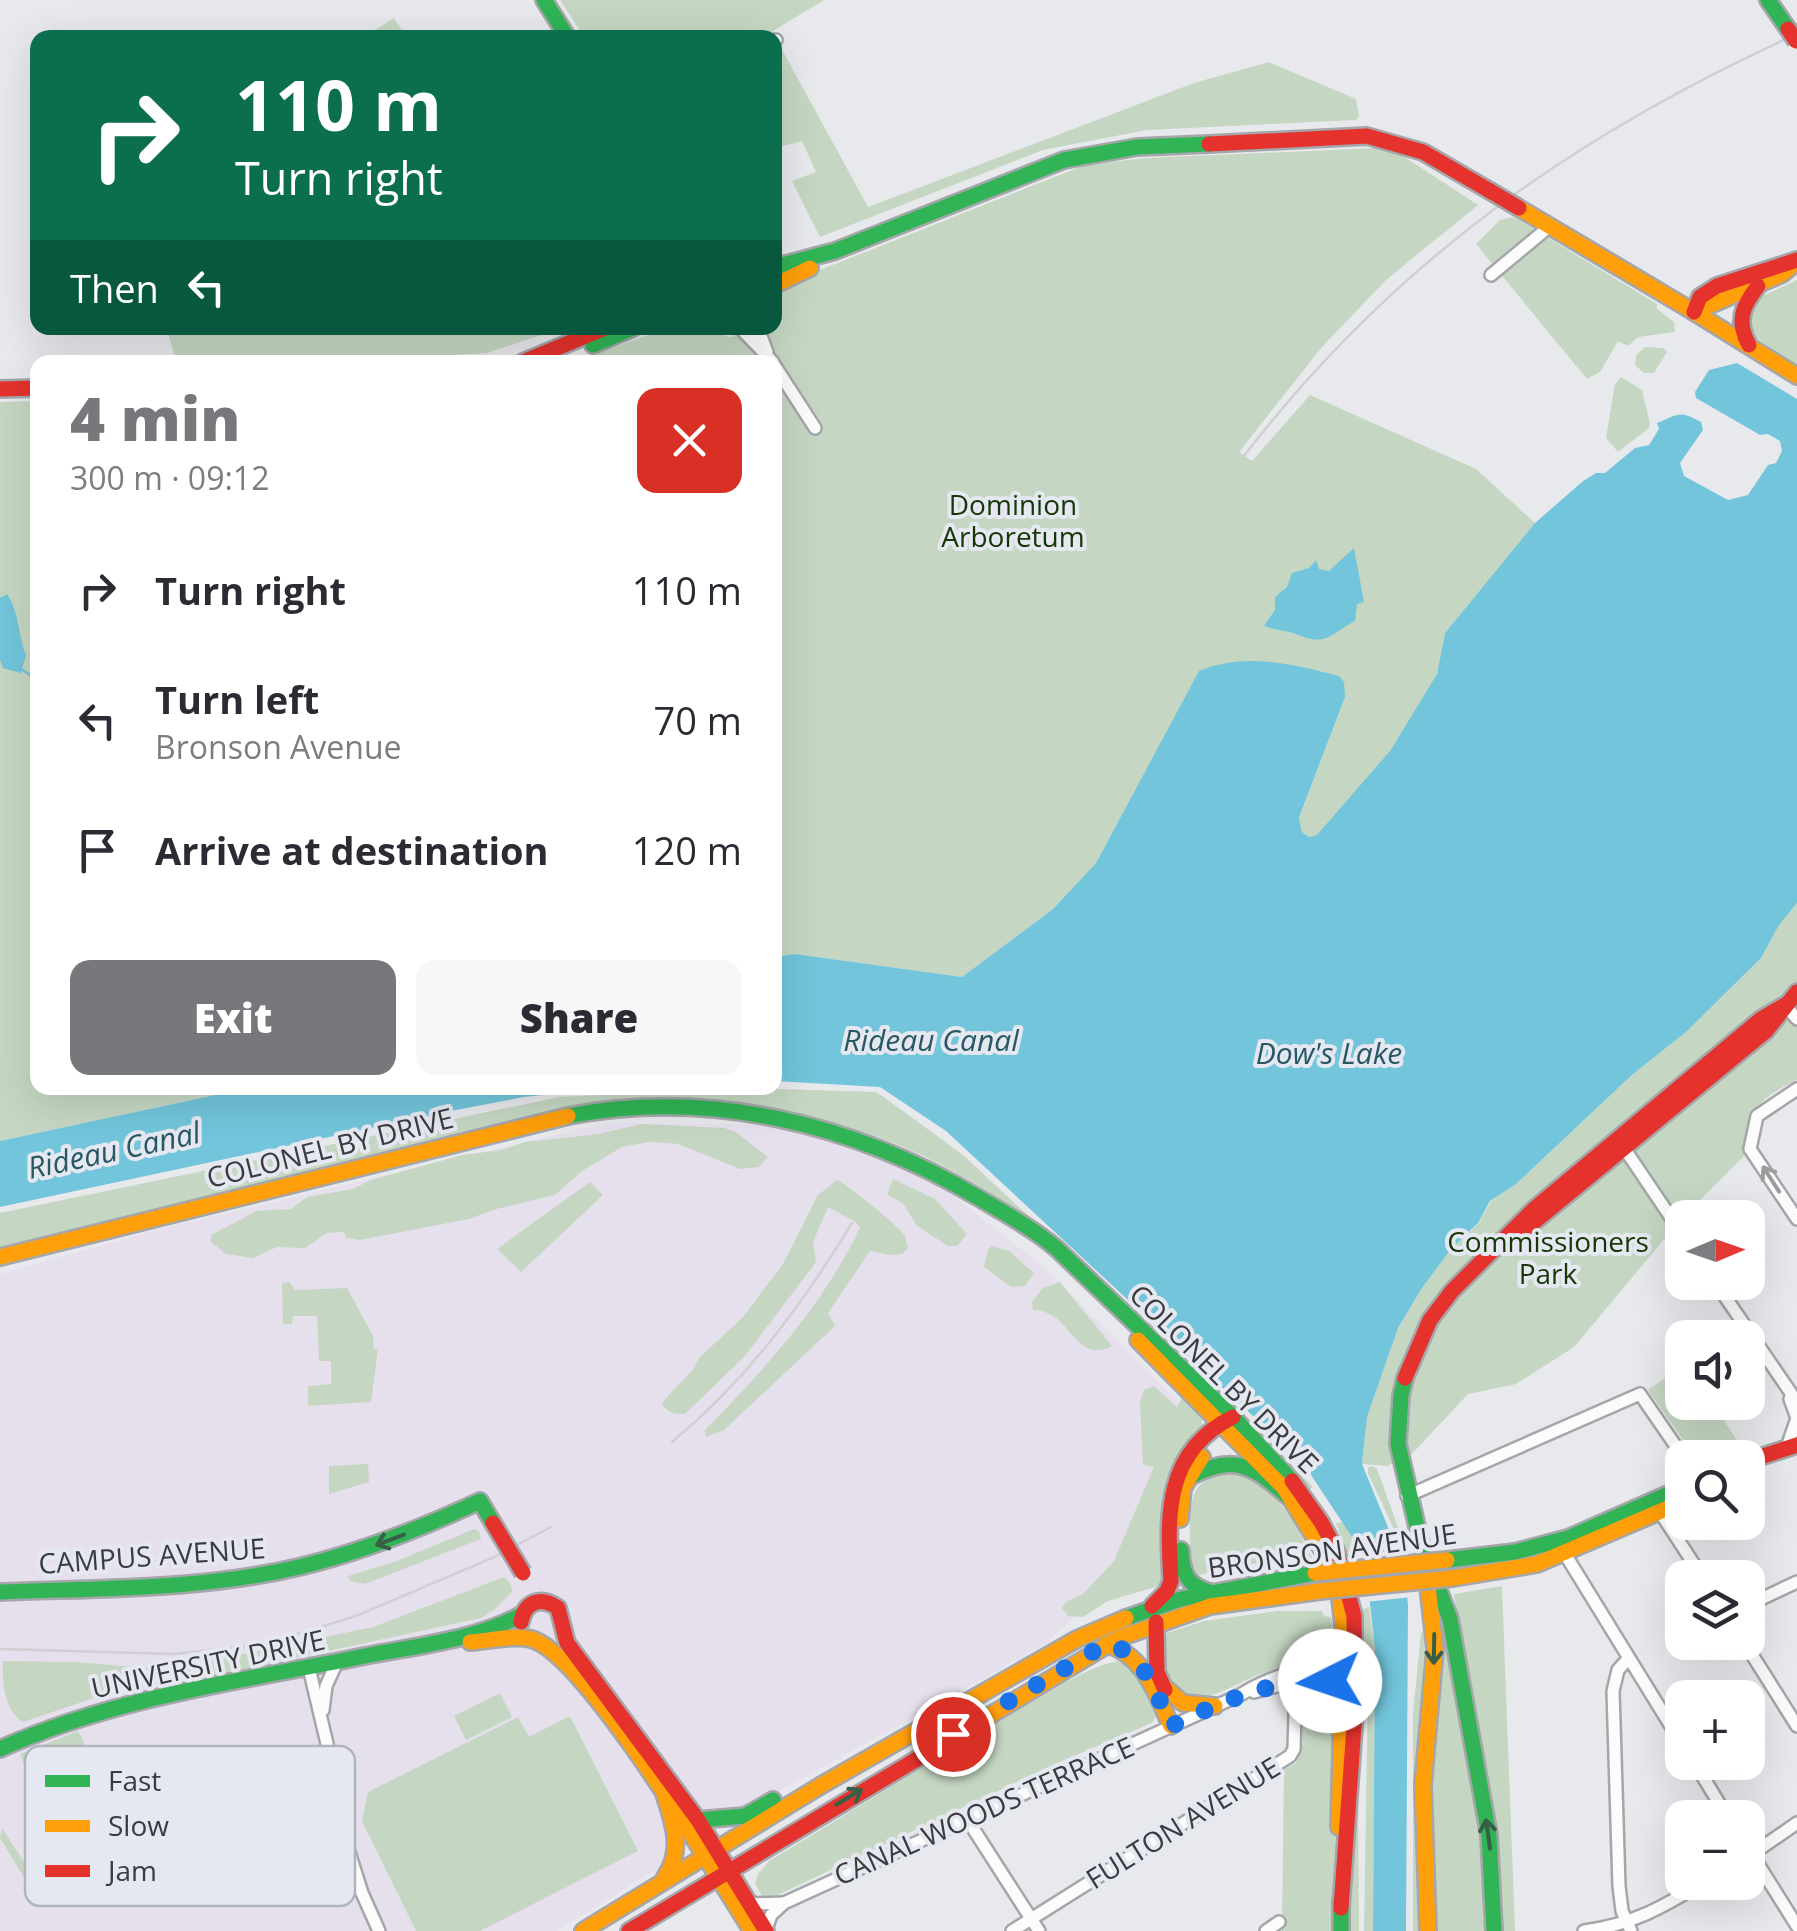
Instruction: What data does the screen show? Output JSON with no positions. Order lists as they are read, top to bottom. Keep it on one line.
{"streets":{"main road":["COLONEL BY DRIVE","BRONSON AVENUE","CAMPUS AVENUE","UNIVERSITY DRIVE"],"street":["CANAL WOODS TERRACE","FULTON AVENUE"]},"crossings":[["COLONEL BY DRIVE","CANAL WOODS TERRACE"],["CAMPUS AVENUE","UNIVERSITY DRIVE"],["CANAL WOODS TERRACE","FULTON AVENUE"]],"one_way":["CAMPUS AVENUE"],"water":["Rideau Canal","Dow's Lake"],"parks":["Dominion Arboretum","Commissioners Park"],"legend":["Fast","Slow","Jam"],"north":"right","page":{"turn":["110 m","Turn right"],"then":"Then","heading":["4 min","300 m · 09:12"],"list":[{"name":"Turn right","value":"110 m"},{"name":"Turn left","note":"Bronson Avenue","value":"70 m"},{"name":"Arrive at destination","value":"120 m"}],"buttons":["Exit","Share"],"map_buttons":["+","−"]}}
